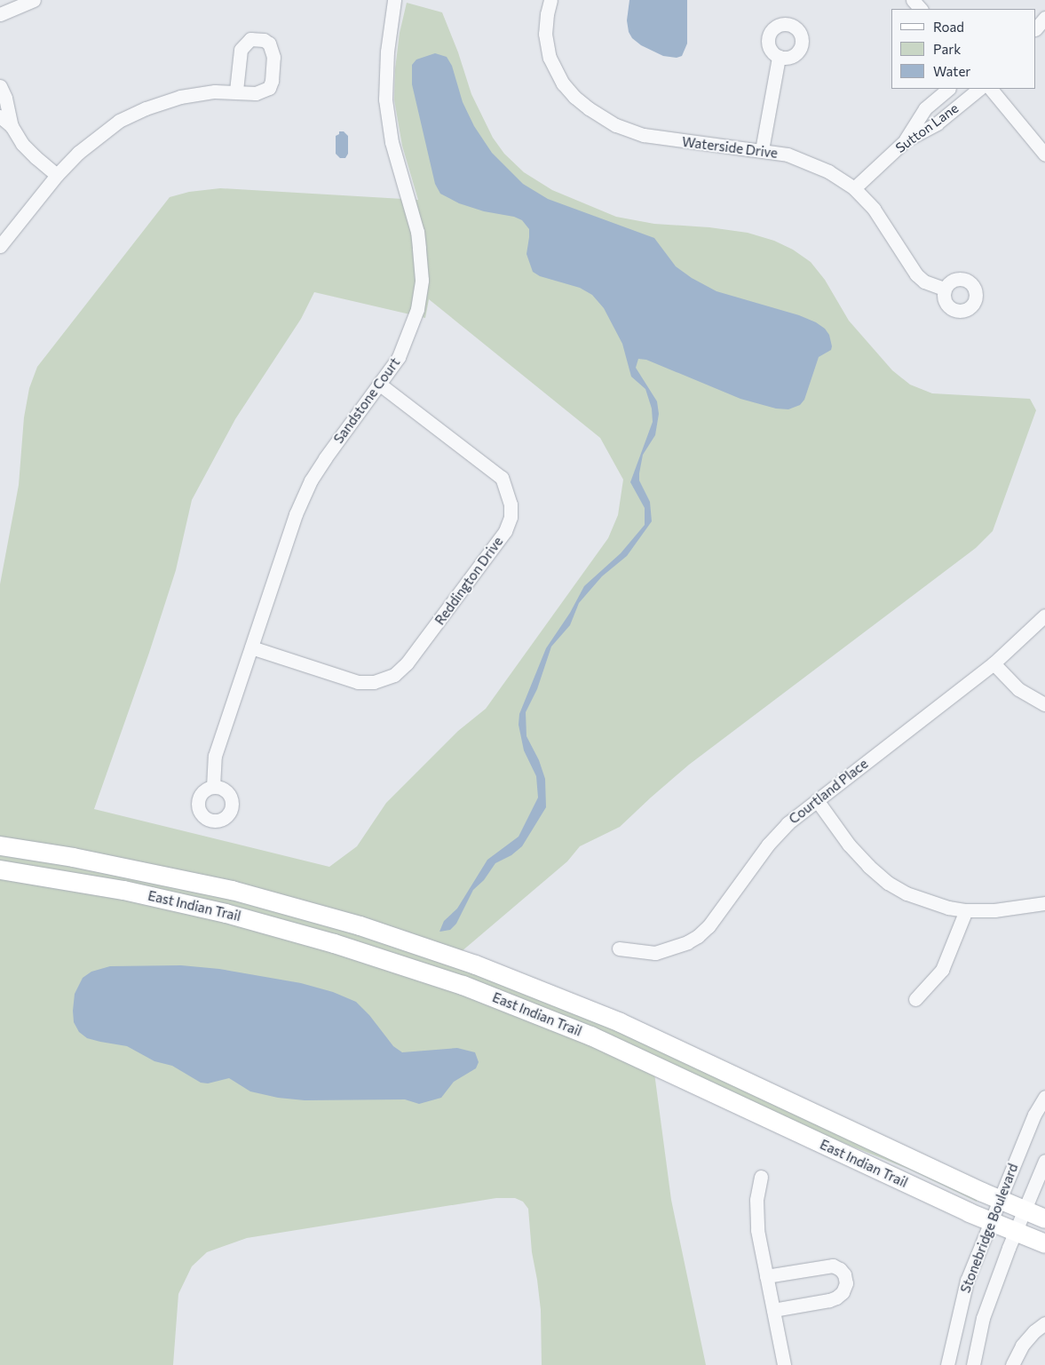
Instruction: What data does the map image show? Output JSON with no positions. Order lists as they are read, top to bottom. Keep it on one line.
{"streets":{"main road":["East Indian Trail"],"street":["Sutton Lane","Waterside Drive","Sandstone Court","Reddington Drive","Courtland Place","Stonebridge Boulevard"]},"crossings":[["Sutton Lane","Waterside Drive"],["Sandstone Court","Reddington Drive"],["East Indian Trail","Stonebridge Boulevard"]],"legend":["Road","Park","Water"]}
